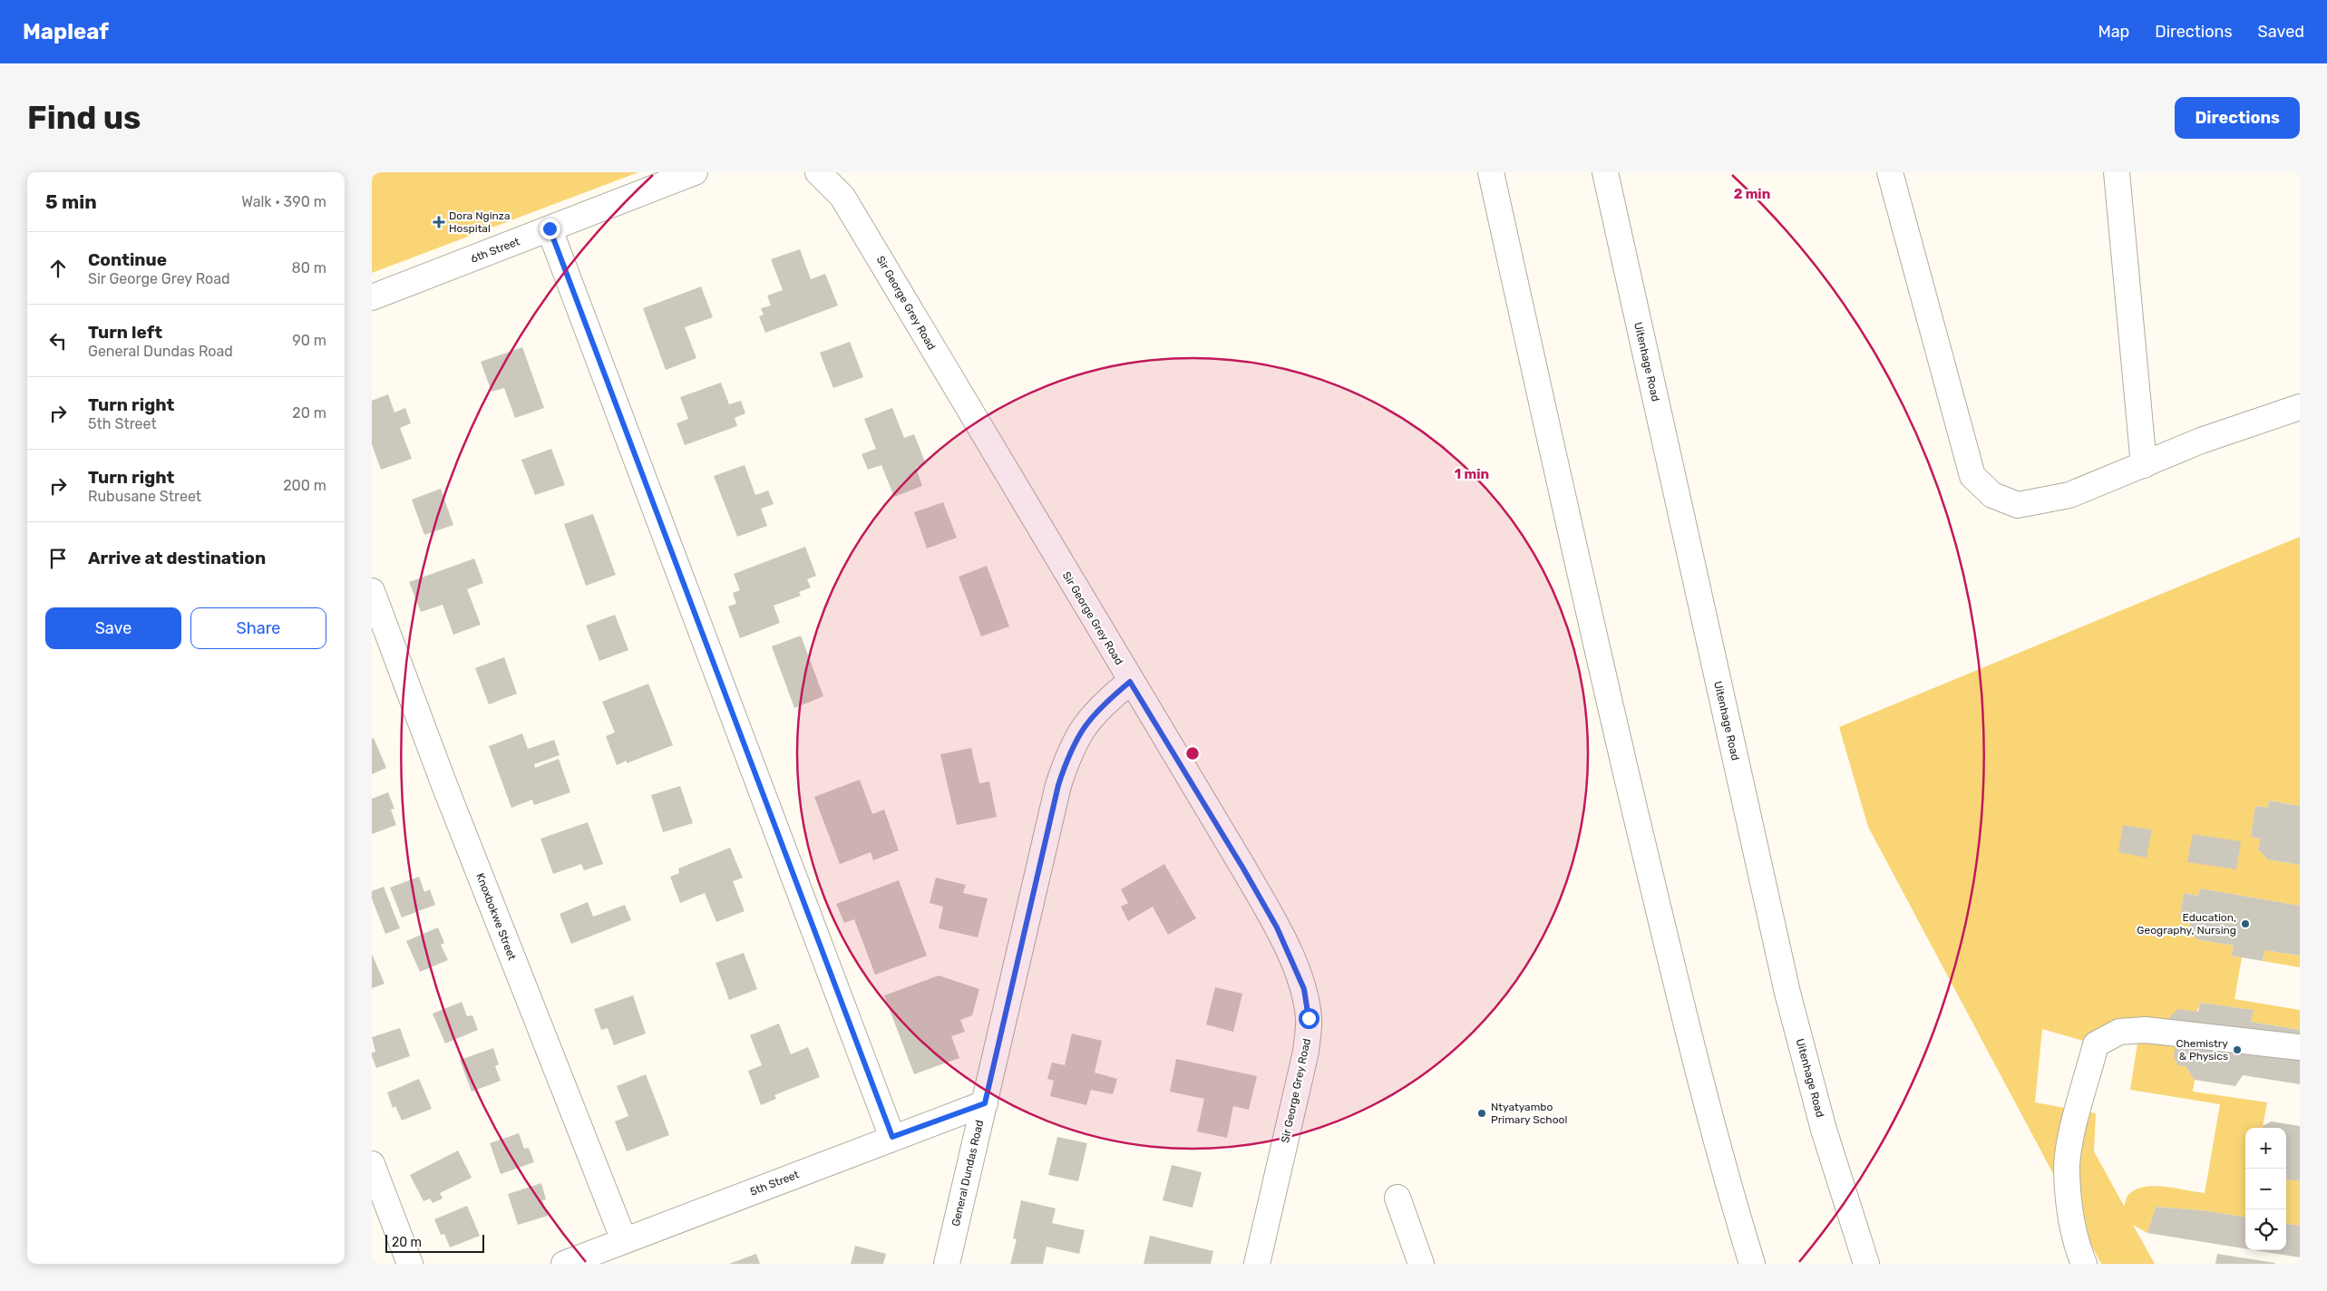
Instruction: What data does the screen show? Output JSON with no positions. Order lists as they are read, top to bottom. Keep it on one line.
{"streets":{"street":["6th Street","Sir George Grey Road","Uitenhage Road","Knoxbokwe Street","General Dundas Road","5th Street"]},"crossings":[["Sir George Grey Road","General Dundas Road"],["Knoxbokwe Street","5th Street"],["General Dundas Road","5th Street"]],"places":{"health":["Dora Nginza Hospital"],"other":["Education, Geography, Nursing","Chemistry & Physics","Ntyatyambo Primary School"]},"scale_bar":"20 m","page":{"header":"Mapleaf","nav":["Map","Directions","Saved"],"buttons":["Directions",["Save","Share"]],"title":"Find us","heading":["5 min","Walk · 390 m"],"list":[["Continue","Sir George Grey Road","80 m"],["Turn left","General Dundas Road","90 m"],["Turn right","5th Street","20 m"],["Turn right","Rubusane Street","200 m"],"Arrive at destination"],"map_buttons":["+","−"],"scale":"20 m"},"rings":["2 min","1 min"]}
